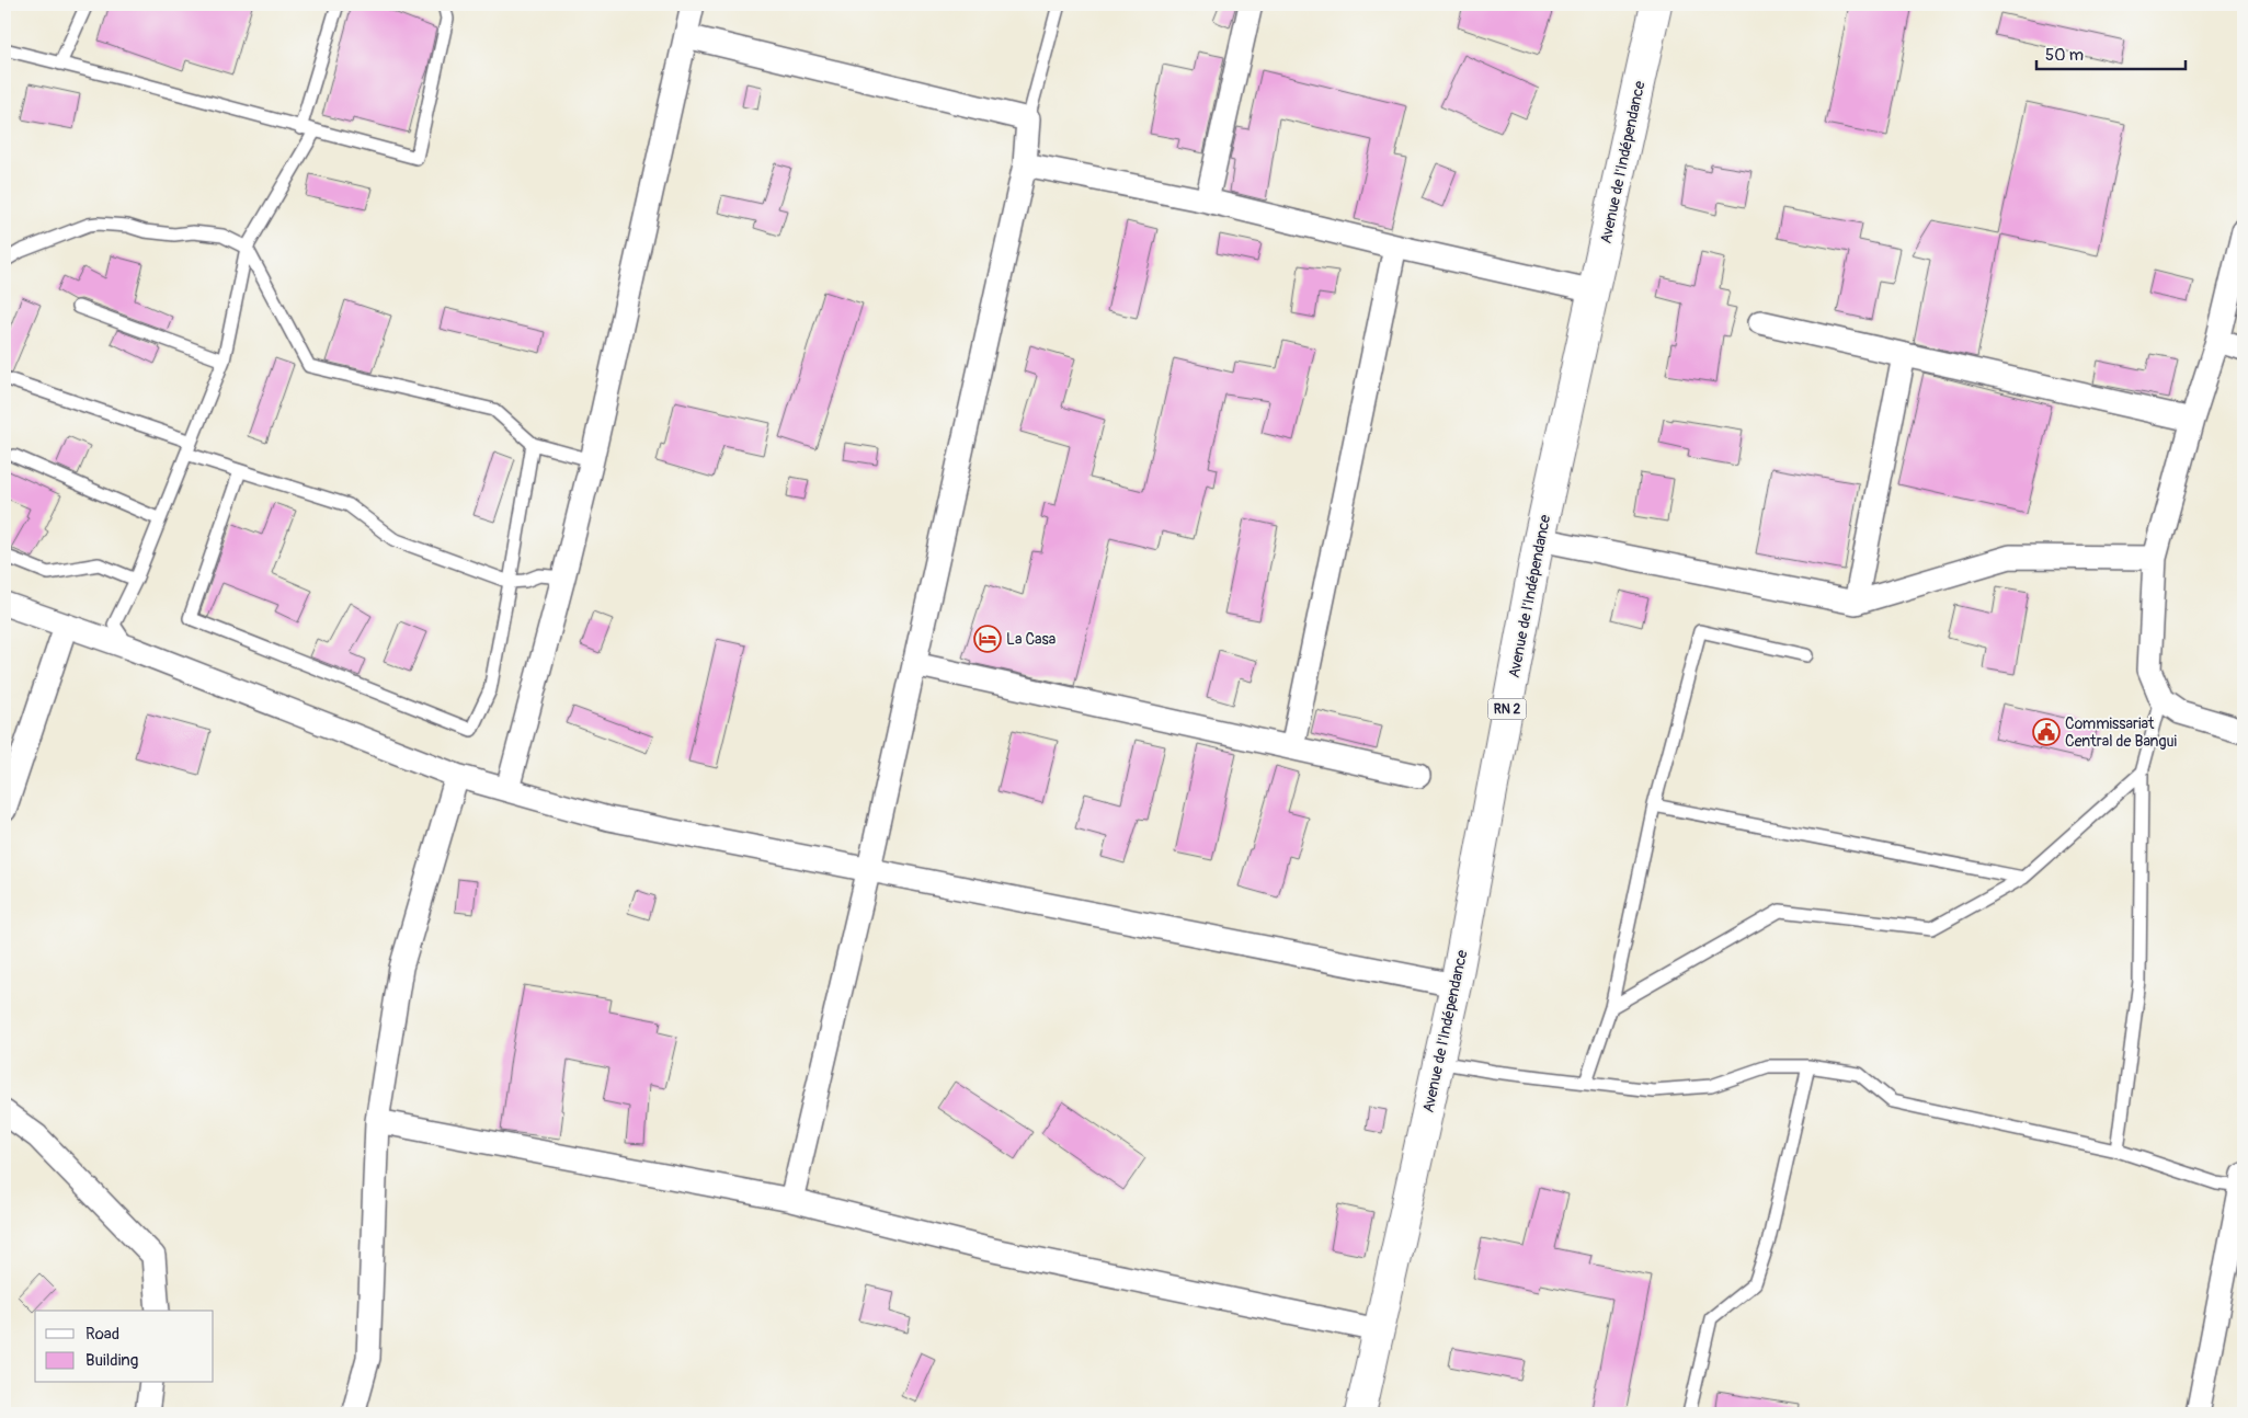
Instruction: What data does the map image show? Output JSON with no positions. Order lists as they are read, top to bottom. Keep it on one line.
{"streets":{"main road":["Avenue de l'Indépendance","RN 2"]},"places":{"hotel":["La Casa"],"public building":["Commissariat Central de Bangui"]},"legend":["Road","Building"],"scale_bar":"50 m"}
